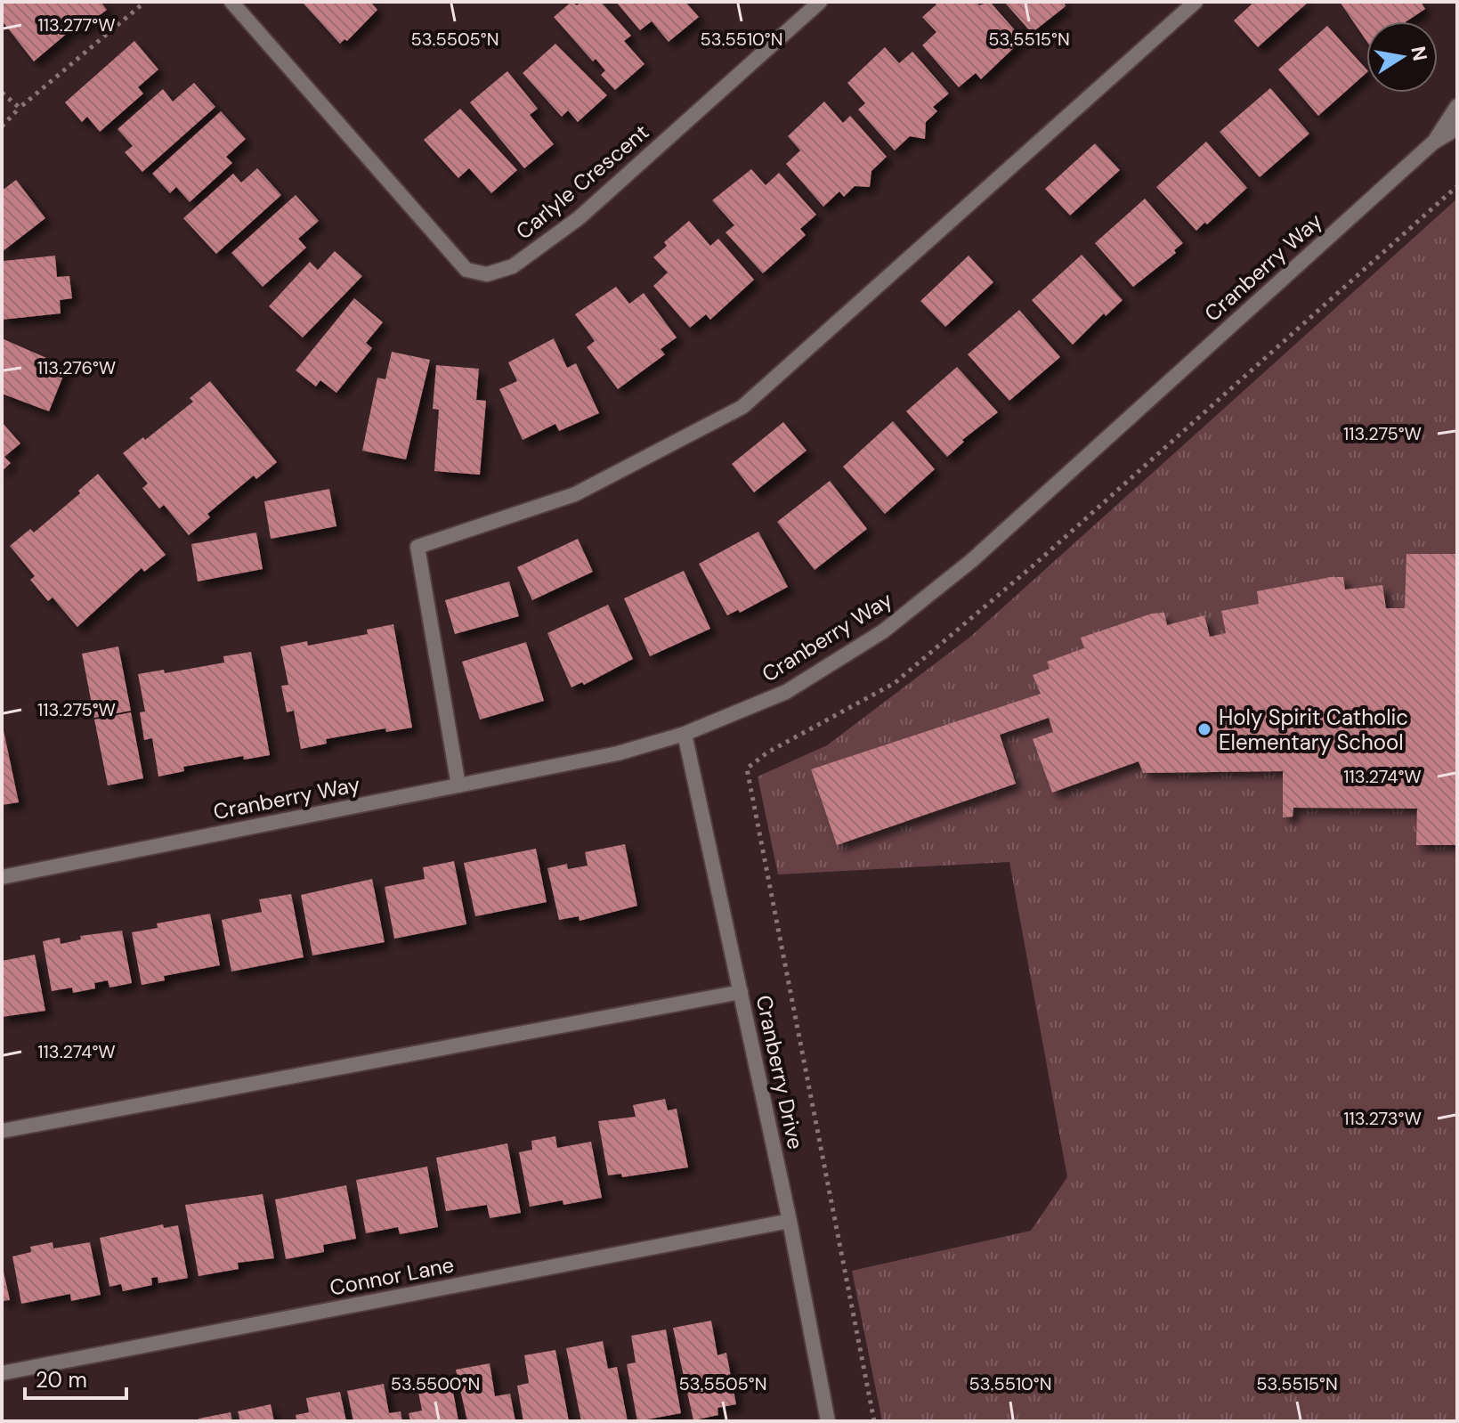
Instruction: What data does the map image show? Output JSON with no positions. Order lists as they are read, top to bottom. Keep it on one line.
{"streets":{"street":["Carlyle Crescent","Cranberry Way","Cranberry Drive","Connor Lane"]},"crossings":[["Cranberry Way","Cranberry Drive"],["Cranberry Drive","Connor Lane"]],"places":["Holy Spirit Catholic Elementary School"],"scale_bar":"20 m","north":"right","coordinates":["113.277°W","53.5505°N","53.5510°N","53.5515°N","113.276°W","113.275°W","113.274°W","113.273°W","53.5500°N"]}
